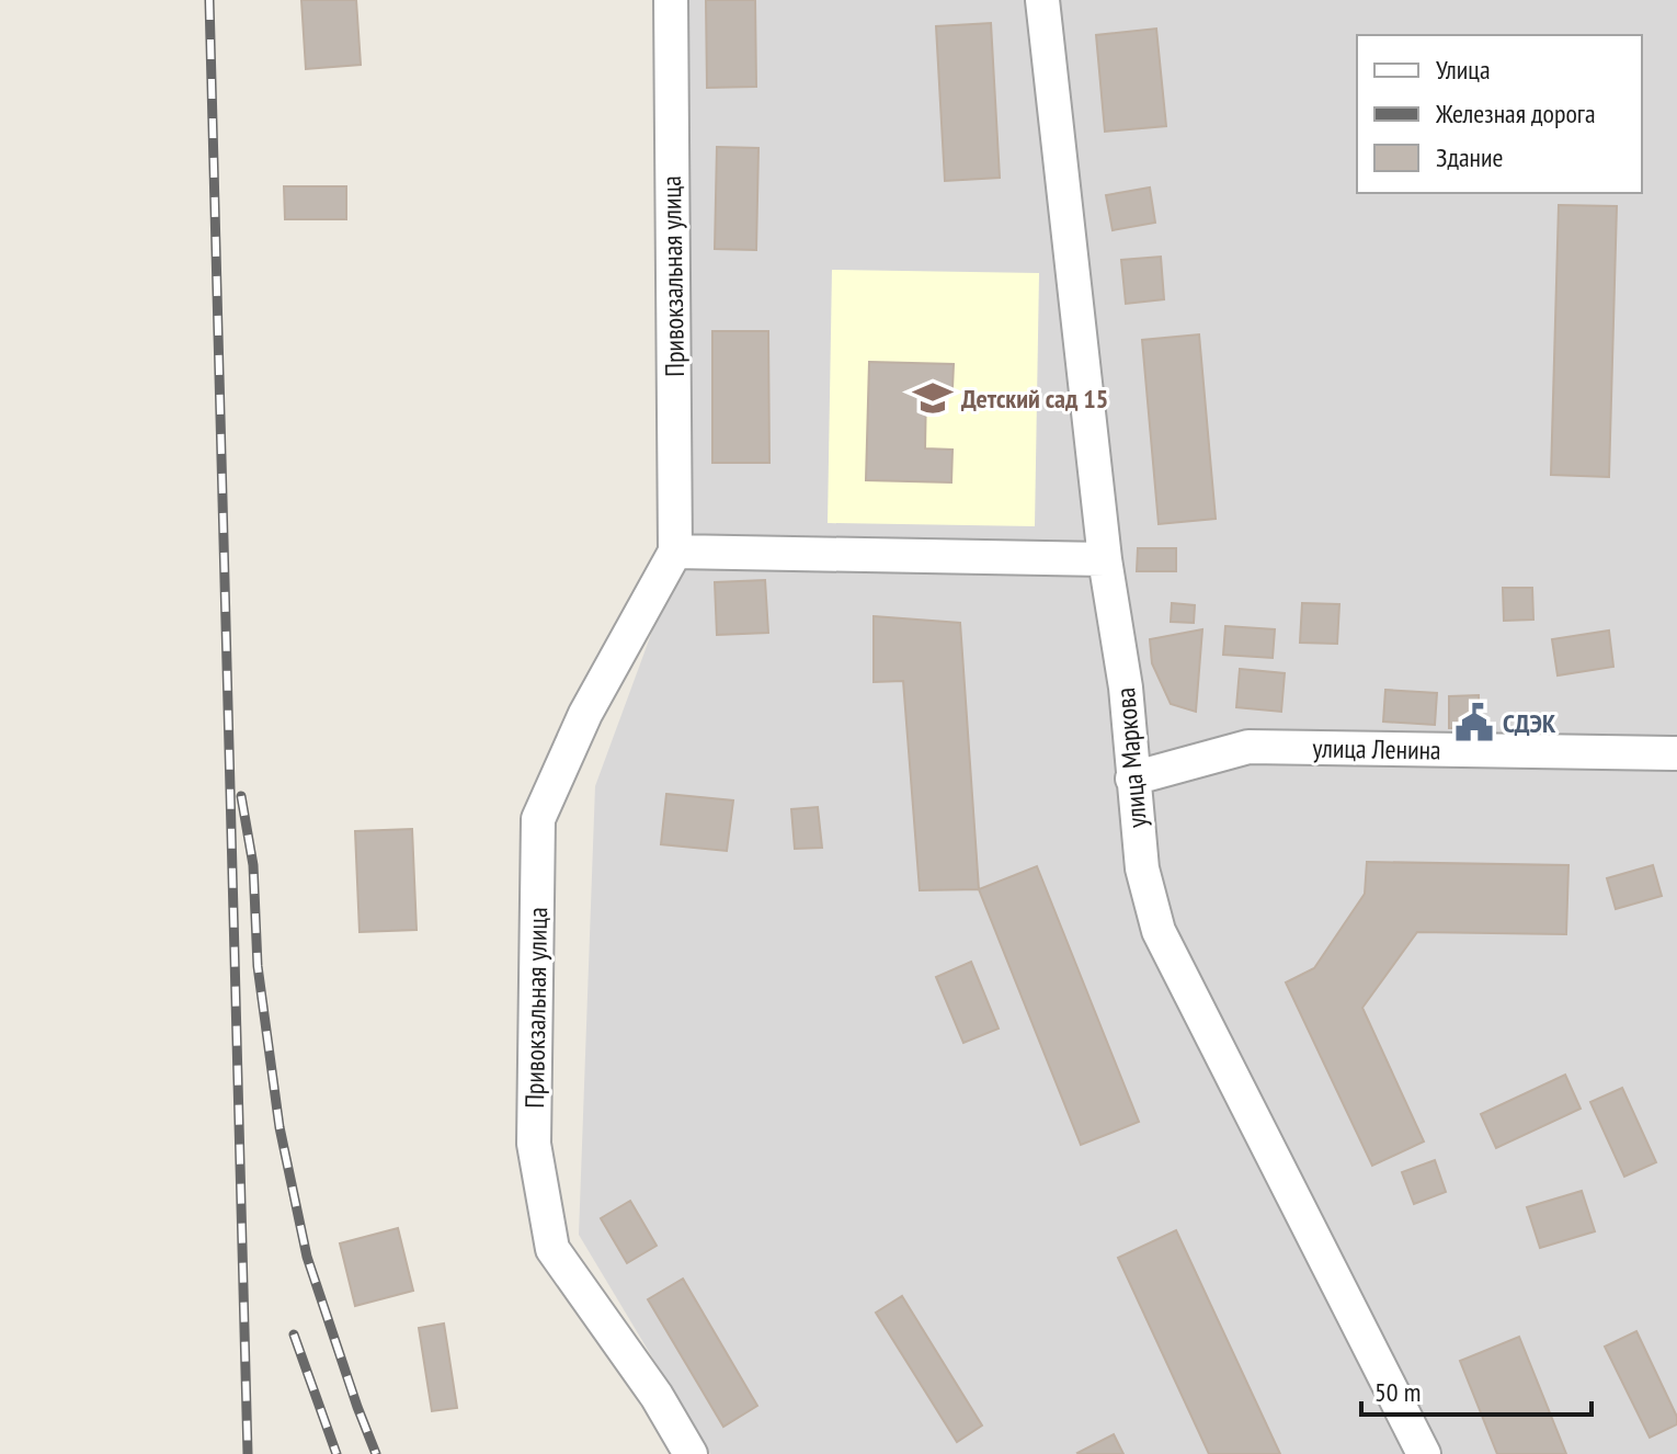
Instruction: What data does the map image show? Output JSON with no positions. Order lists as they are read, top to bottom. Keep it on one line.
{"streets":{"street":["Привокзальная улица","улица Ленина","улица Маркова"]},"crossings":[["улица Ленина","улица Маркова"]],"places":{"school or university":["Детский сад 15"],"public building":["СДЭК"]},"legend":["Улица","Железная дорога","Здание"],"scale_bar":"50 m"}
